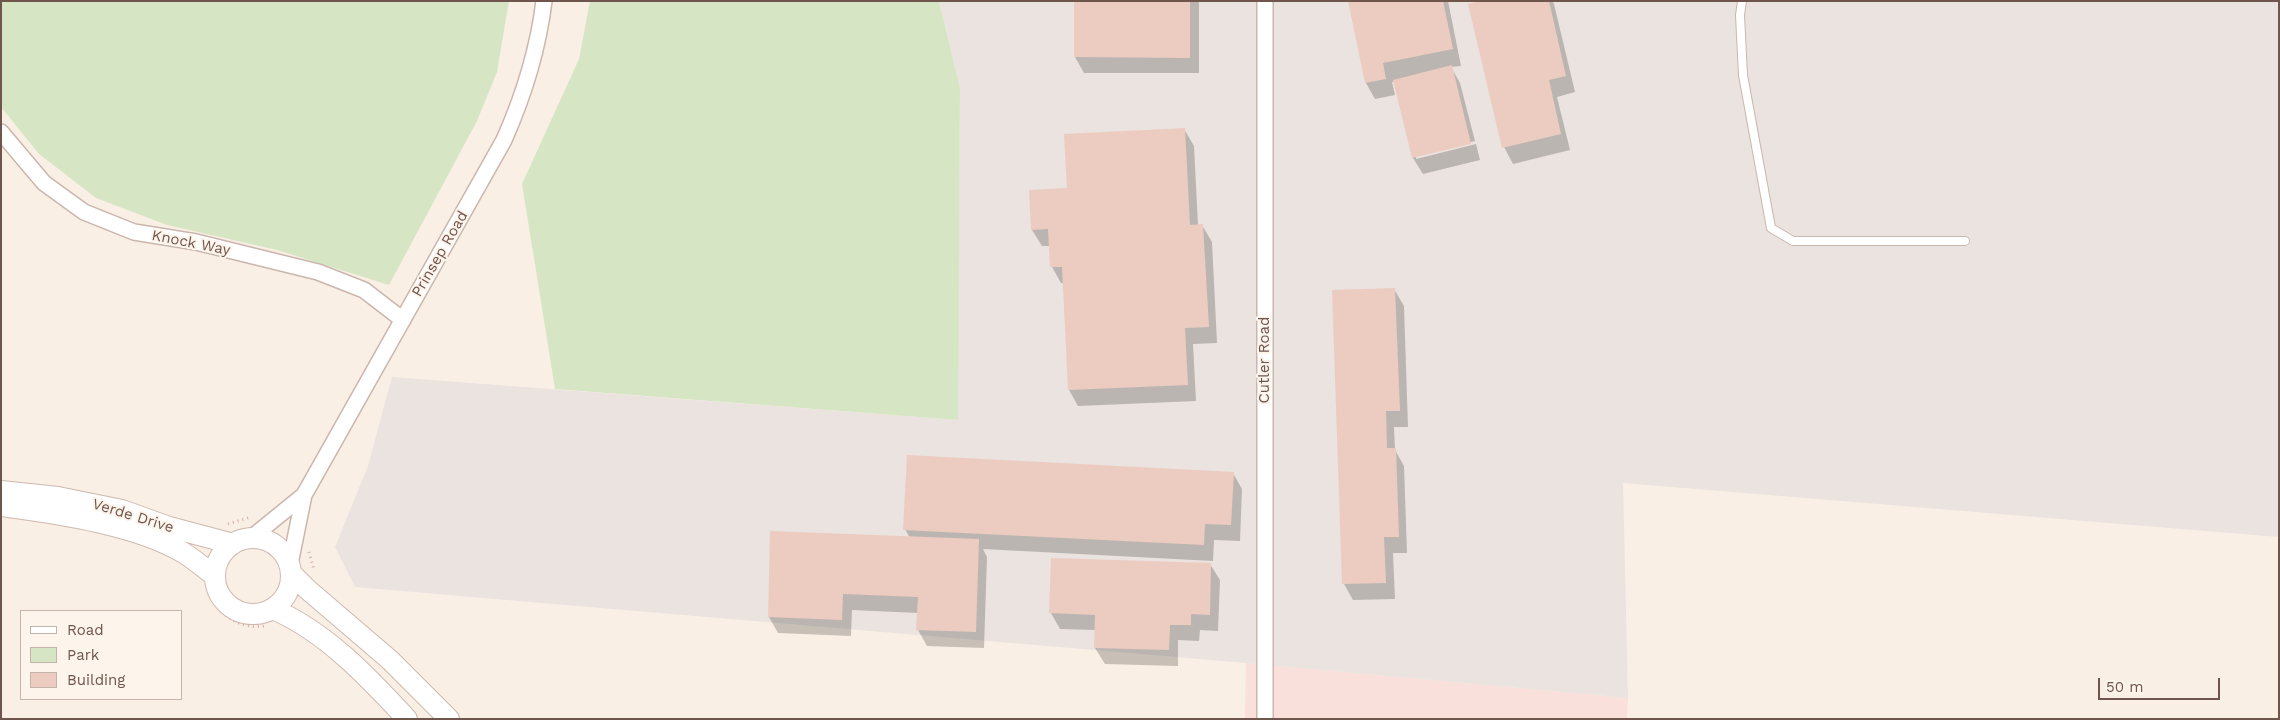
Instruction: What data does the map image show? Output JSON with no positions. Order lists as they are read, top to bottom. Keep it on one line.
{"streets":{"main road":["Verde Drive"],"street":["Knock Way","Prinsep Road","Cutler Road"]},"crossings":[["Knock Way","Prinsep Road"],["Prinsep Road","Verde Drive"]],"legend":["Road","Park","Building"],"scale_bar":"50 m"}
